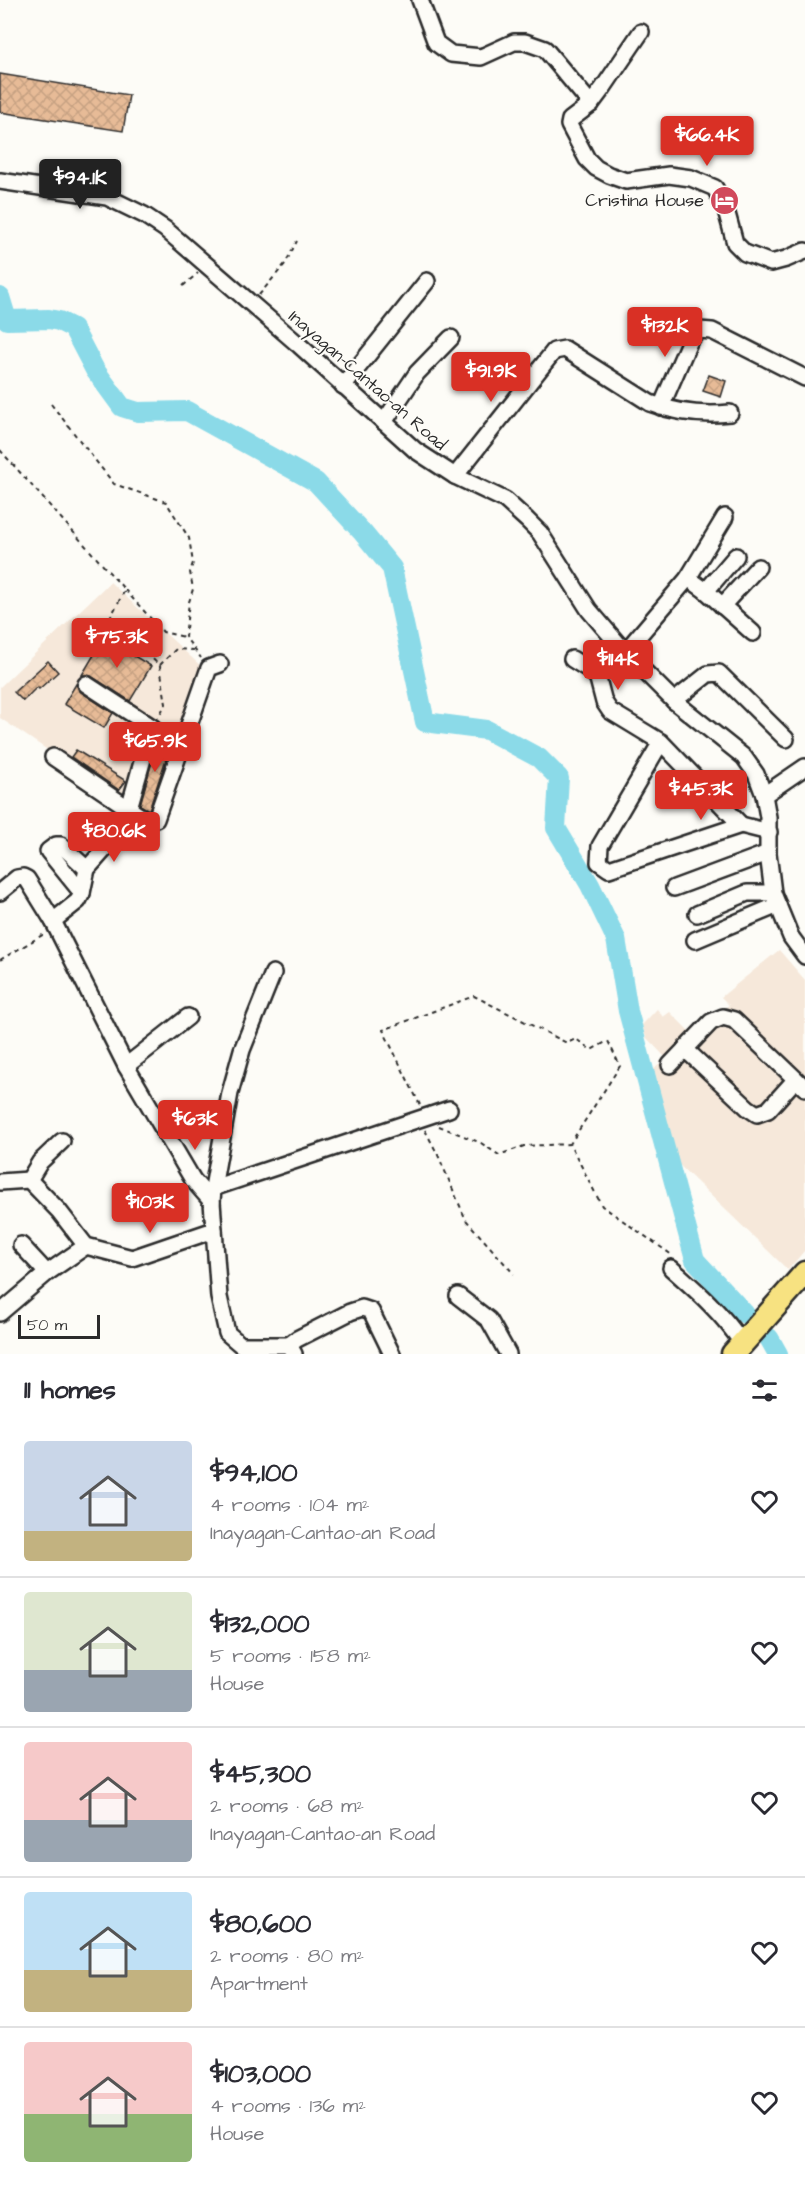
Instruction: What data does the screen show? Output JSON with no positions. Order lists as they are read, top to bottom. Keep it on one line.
{"streets":{"street":["Inayagan-Cantao-an Road"]},"places":{"hotel":["Cristina House"]},"scale_bar":"50 m","page":{"price":["$66.4K","$94.1K","$132K","$91.9K","$75.3K","$114K","$65.9K","$45.3K","$80.6K","$63K","$103K"],"scale":"50 m","heading":"11 homes","list":[{"name":"$94,100","note":"4 rooms · 104 m² · Inayagan-Cantao-an Road"},{"name":"$132,000","note":"5 rooms · 158 m² · House"},{"name":"$45,300","note":"2 rooms · 68 m² · Inayagan-Cantao-an Road"},{"name":"$80,600","note":"2 rooms · 80 m² · Apartment"},{"name":"$103,000","note":"4 rooms · 136 m² · House"}]}}
